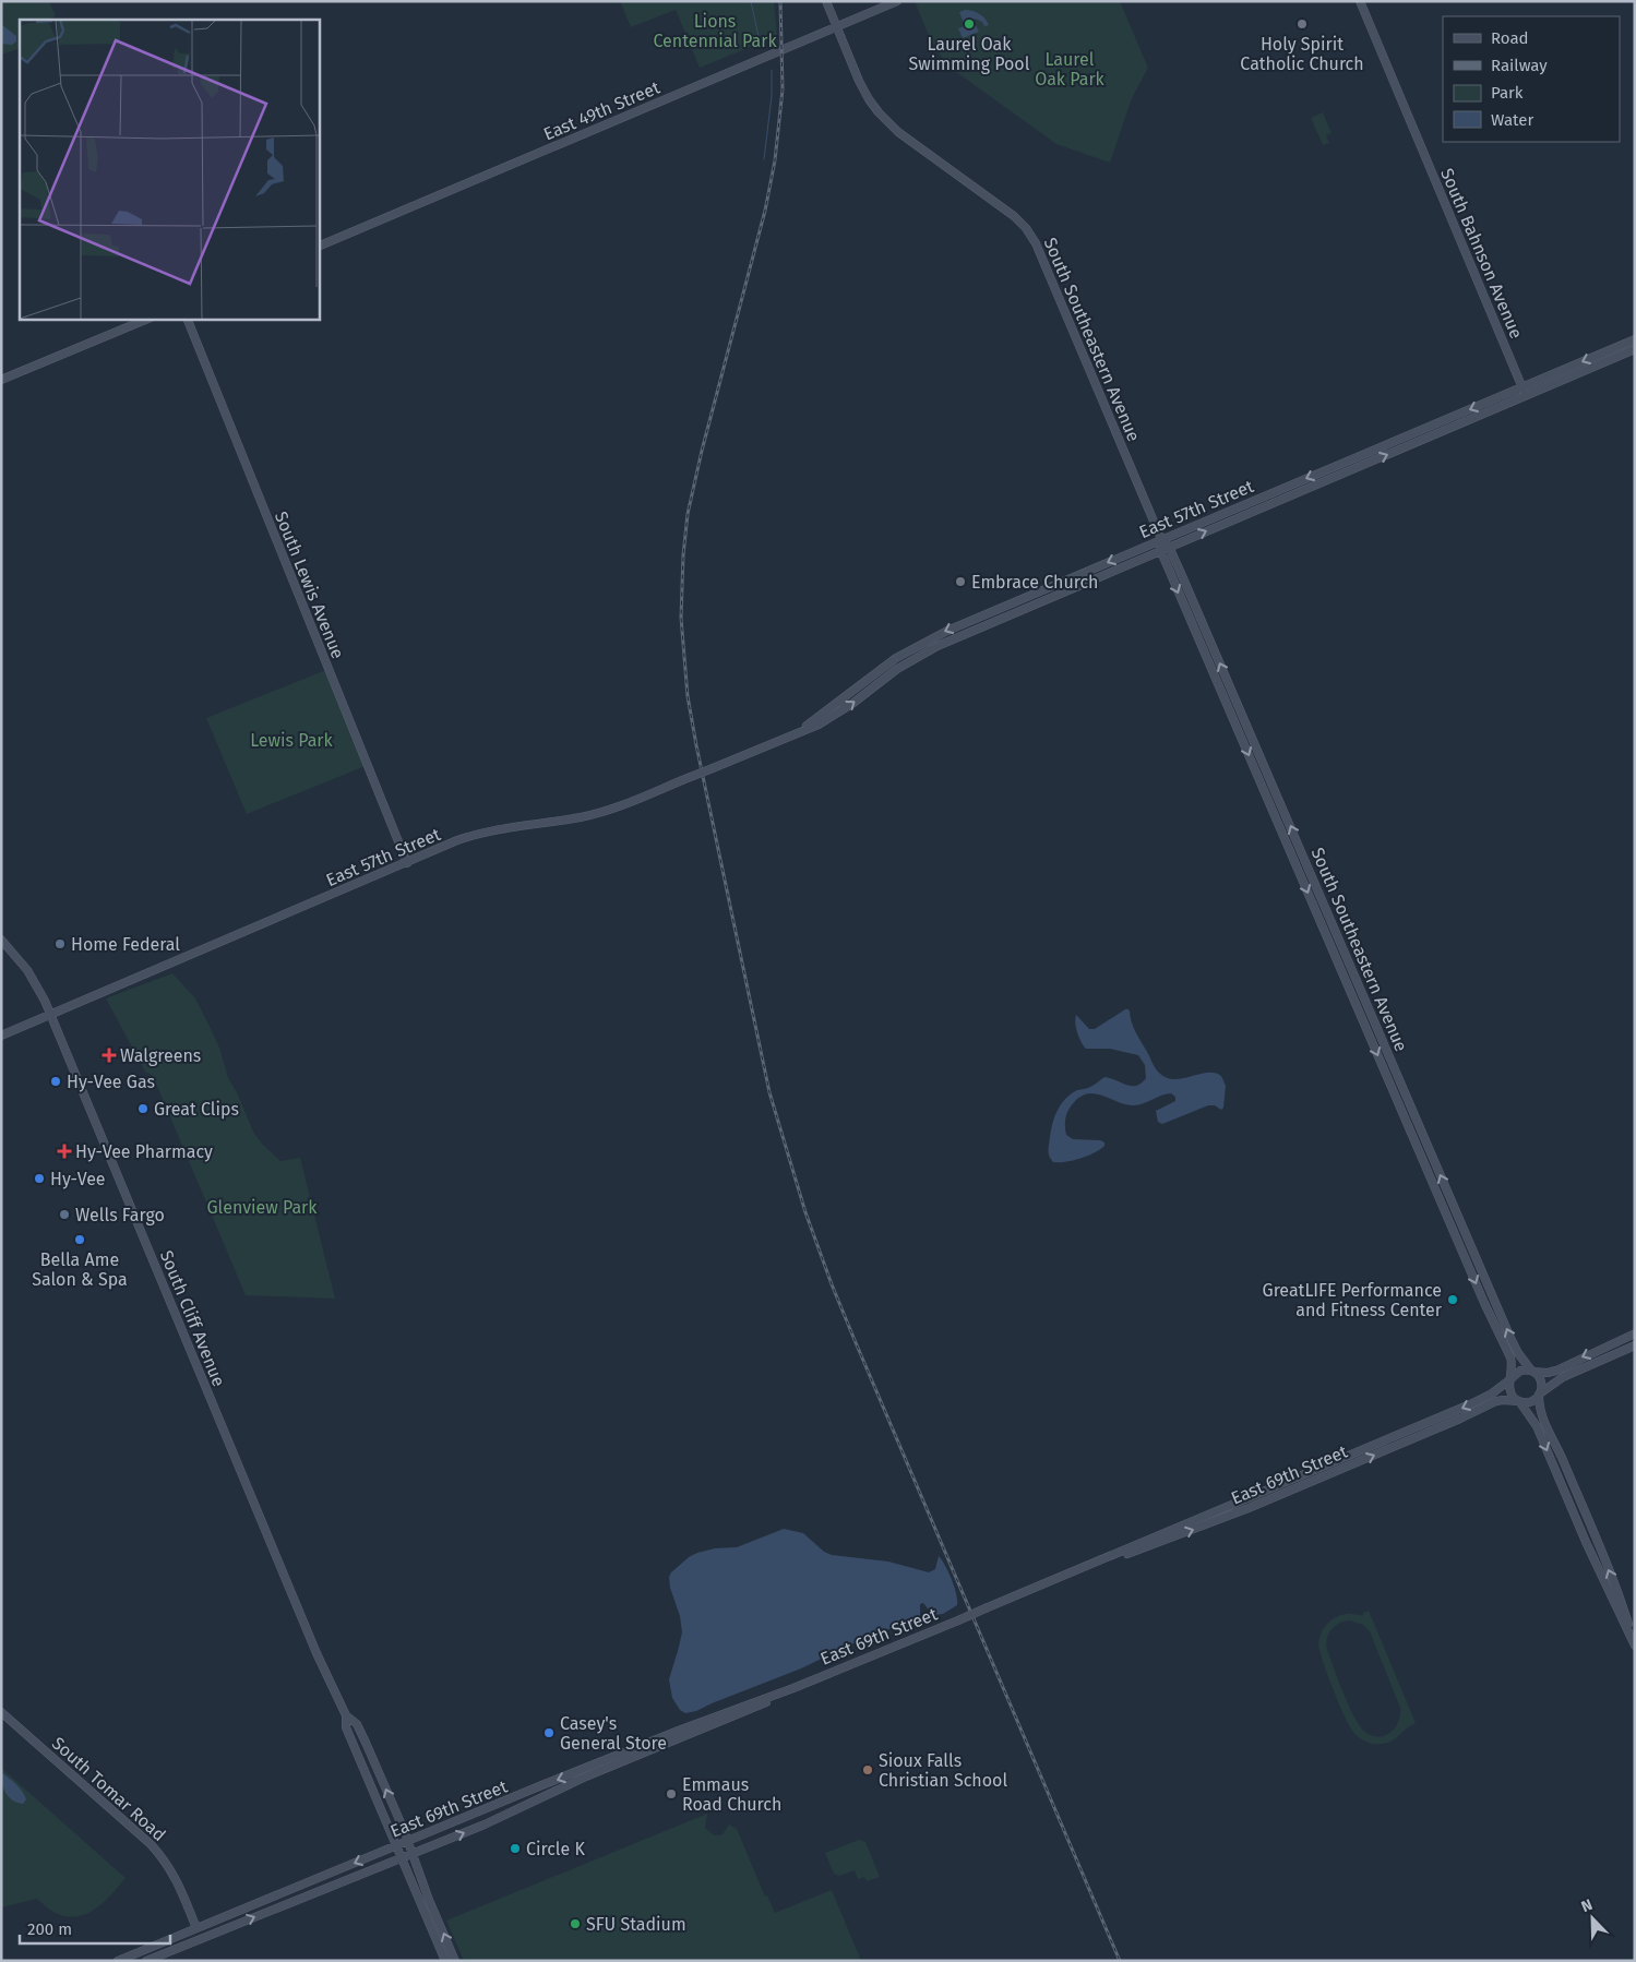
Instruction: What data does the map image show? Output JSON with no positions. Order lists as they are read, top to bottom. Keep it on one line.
{"streets":{"main road":["East 49th Street","South Bahnson Avenue","South Southeastern Avenue","East 57th Street","South Lewis Avenue","South Cliff Avenue","East 69th Street","South Tomar Road"]},"crossings":[["East 49th Street","South Southeastern Avenue"],["South Bahnson Avenue","East 57th Street"],["South Southeastern Avenue","East 57th Street"],["South Southeastern Avenue","East 69th Street"],["East 57th Street","South Lewis Avenue"],["East 57th Street","South Cliff Avenue"],["South Cliff Avenue","East 69th Street"],["East 69th Street","South Tomar Road"]],"parks":["Lions Centennial Park","Laurel Oak Park","Lewis Park","Glenview Park"],"places":{"other":["Laurel Oak Swimming Pool","Holy Spirit Catholic Church","Embrace Church","Home Federal","Hy-Vee Gas","Great Clips","Hy-Vee","Wells Fargo","Bella Ame Salon & Spa","GreatLIFE Performance and Fitness Center","Casey's General Store","Sioux Falls Christian School","Emmaus Road Church","Circle K","SFU Stadium"],"health":["Walgreens","Hy-Vee Pharmacy"]},"legend":["Road","Railway","Park","Water"],"scale_bar":"200 m","north":"top left"}
